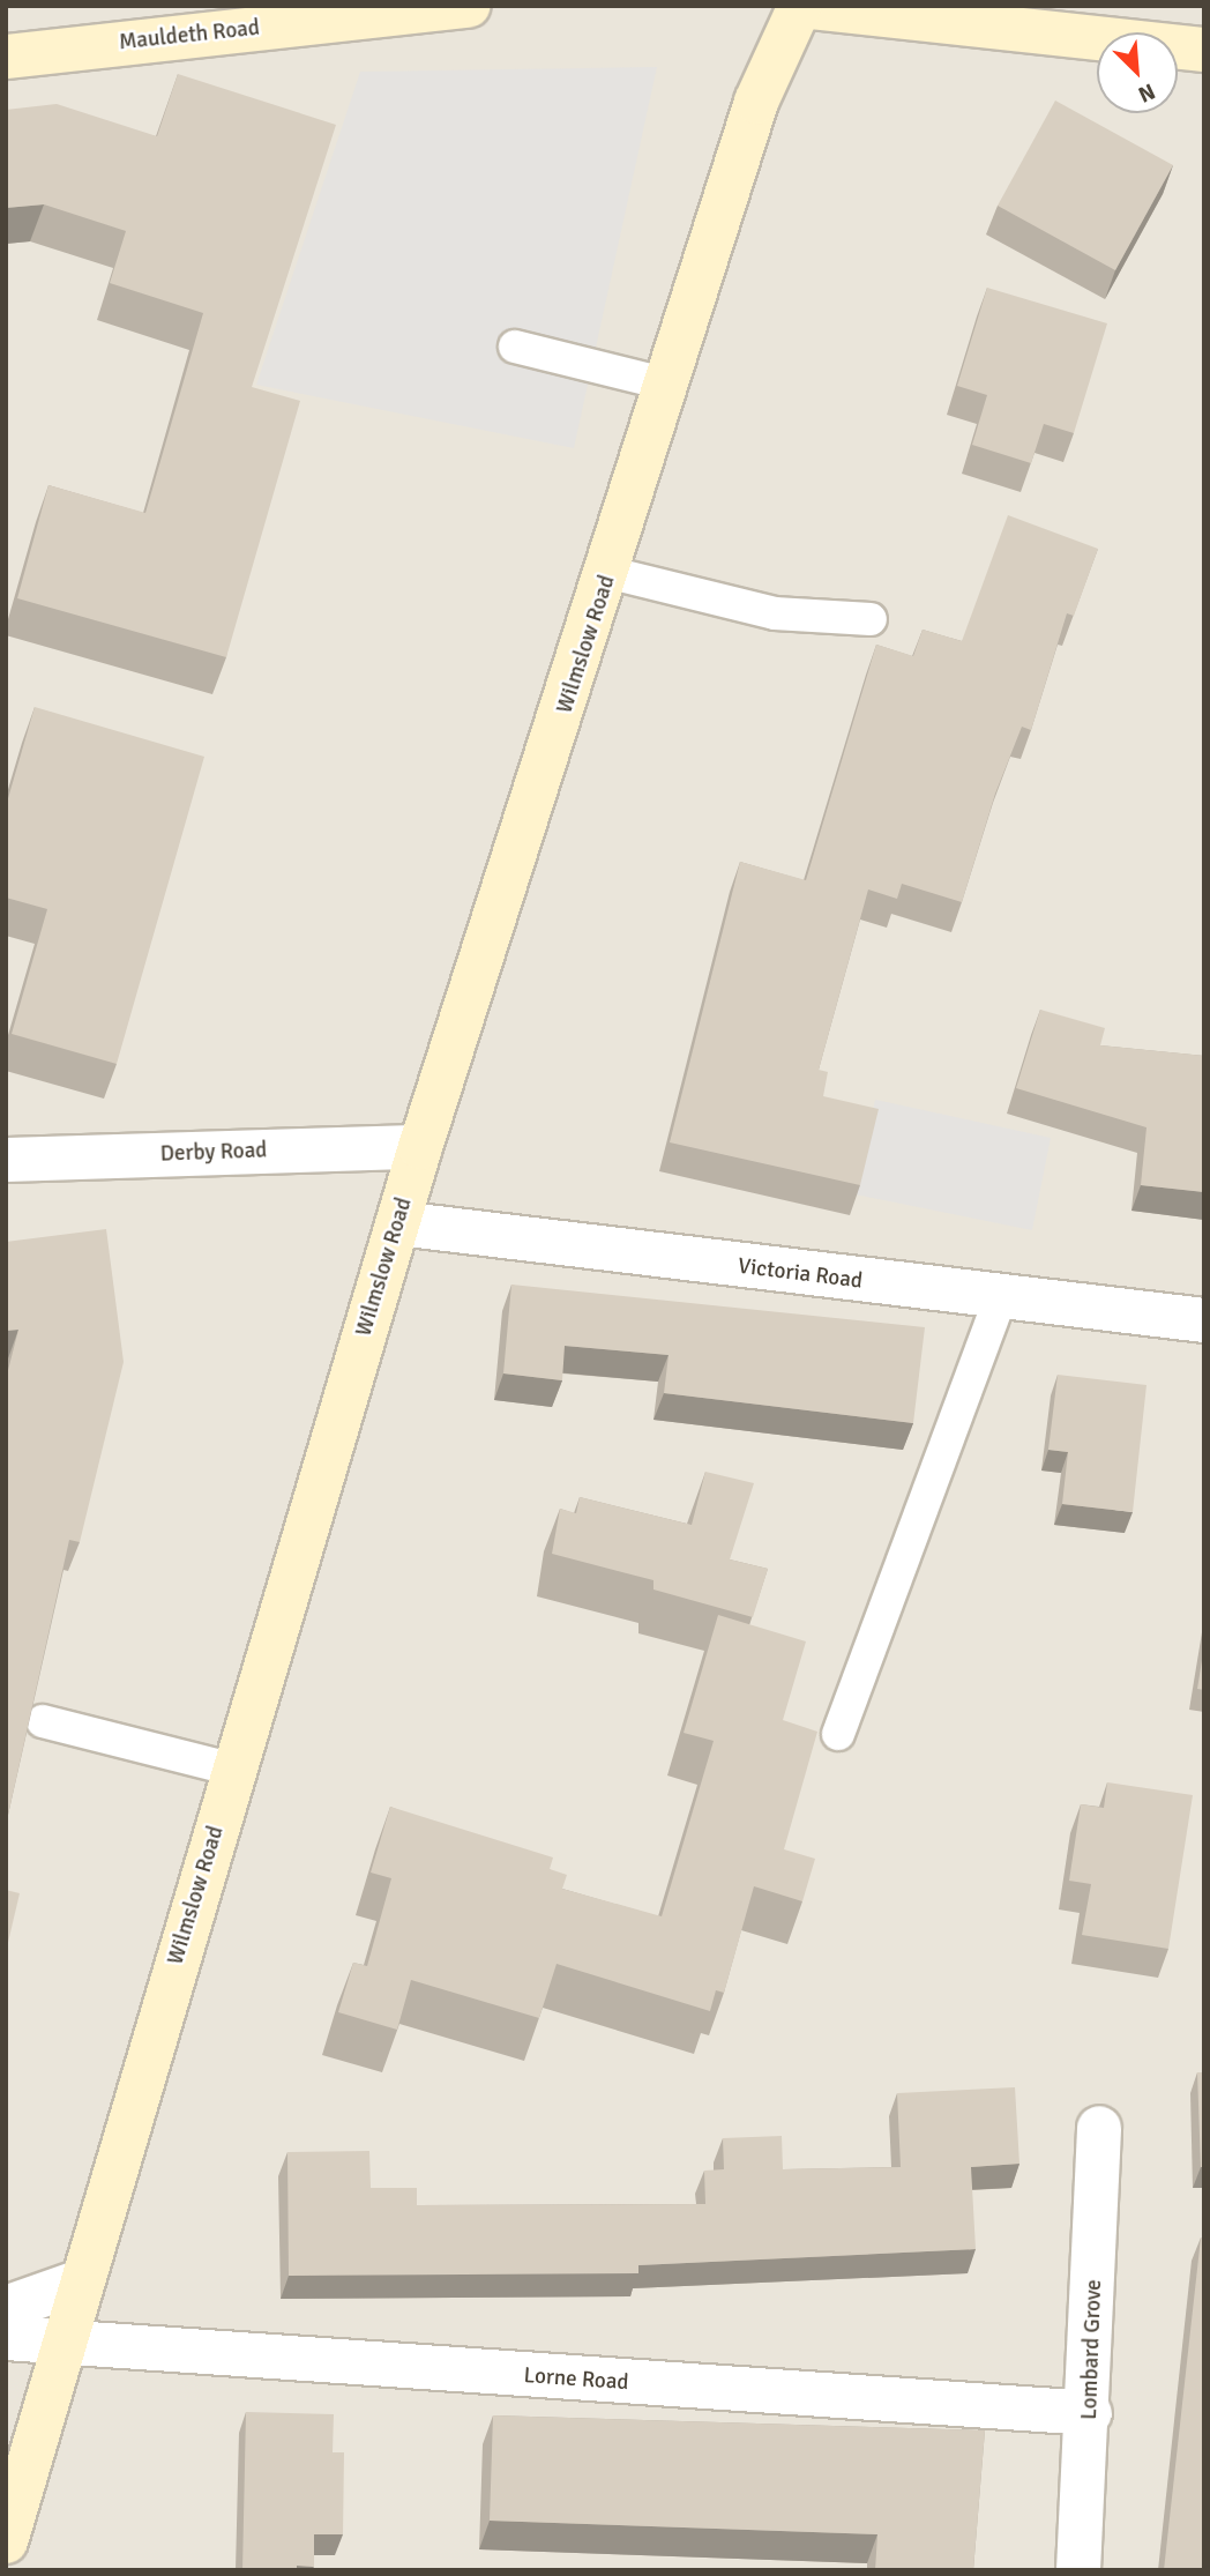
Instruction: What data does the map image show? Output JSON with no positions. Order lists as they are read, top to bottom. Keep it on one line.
{"streets":{"main road":["Mauldeth Road","Wilmslow Road"],"street":["Derby Road","Victoria Road","Lombard Grove","Lorne Road"]},"crossings":[["Wilmslow Road","Derby Road"],["Wilmslow Road","Victoria Road"],["Wilmslow Road","Lorne Road"],["Lombard Grove","Lorne Road"]],"north":"bottom right"}
